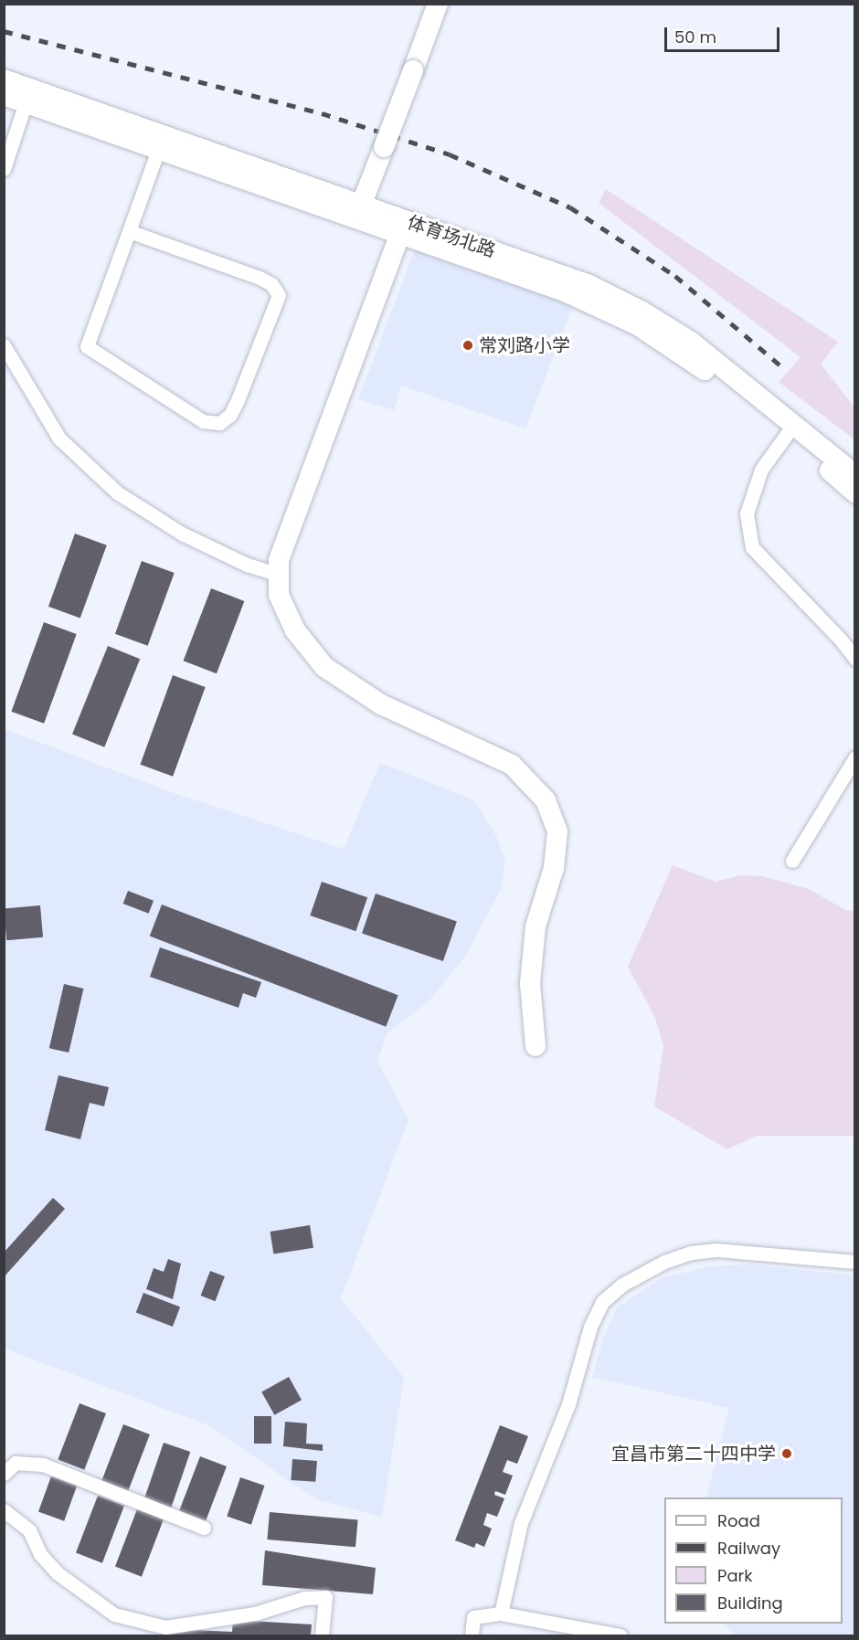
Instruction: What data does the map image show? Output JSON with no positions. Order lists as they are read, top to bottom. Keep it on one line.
{"streets":{"main road":["体育场北路"]},"places":["常刘路小学","宜昌市第二十四中学"],"legend":["Road","Railway","Park","Building"],"scale_bar":"50 m"}
